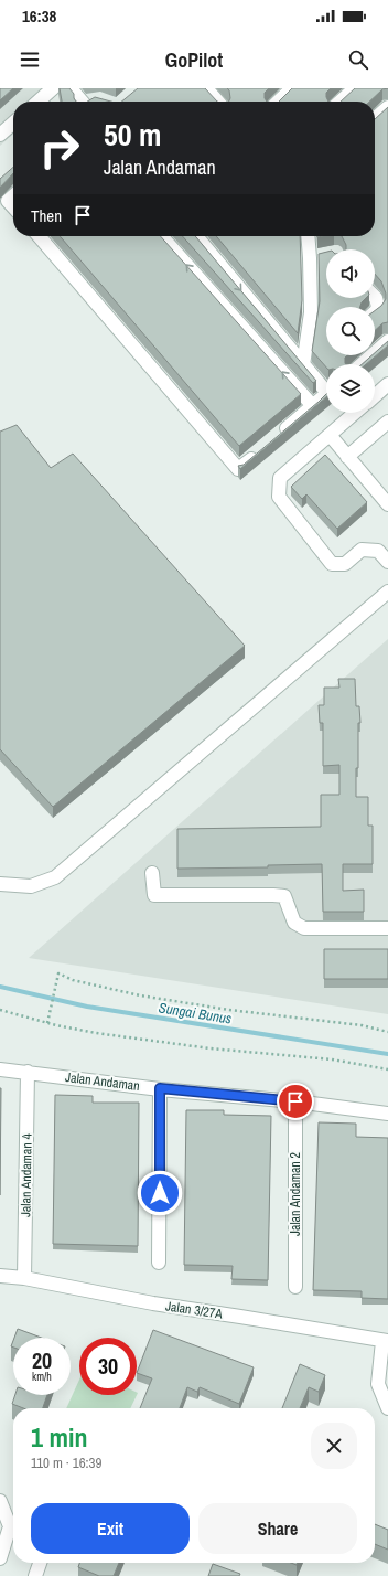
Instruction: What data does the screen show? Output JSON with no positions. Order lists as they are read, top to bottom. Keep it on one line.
{"streets":{"street":["Jalan Andaman","Jalan Andaman 4","Jalan Andaman 2","Jalan 3/27A"]},"crossings":[["Jalan Andaman","Jalan Andaman 4"],["Jalan Andaman","Jalan Andaman 2"],["Jalan Andaman 4","Jalan 3/27A"]],"water":["Sungai Bunus"],"page":{"status":"16:38","header":"GoPilot","turn":["50 m","Jalan Andaman"],"then":"Then","speed":"20 km/h","limit":"30","heading":["1 min","110 m · 16:39"],"buttons":["Exit","Share"]}}
